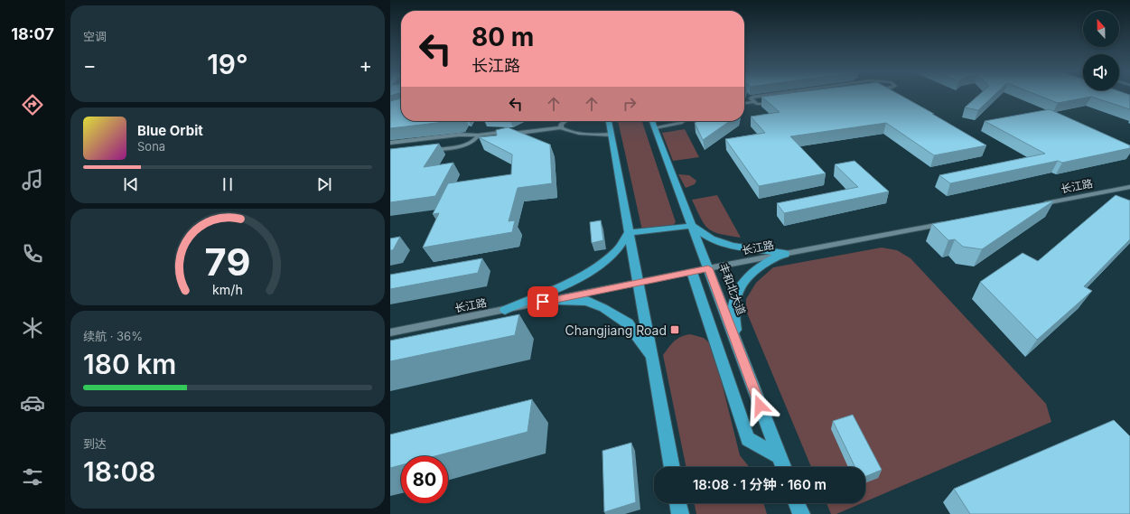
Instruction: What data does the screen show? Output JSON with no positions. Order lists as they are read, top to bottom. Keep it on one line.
{"streets":{"highway":["丰和北大道"],"street":["长江路"]},"crossings":[["长江路","丰和北大道"]],"places":{"transit":["Changjiang Road"]},"north":"top","page":{"tabs":"18:07","tile":["空调",["续航 · 36%","180 km"],["到达","18:08"]],"turn":["80 m","长江路"],"heat":["−","19°","+"],"song":["Blue Orbit","Sona"],"limit":"80","trip":"18:08 · 1 分钟 · 160 m","gauge":["79","km/h"]}}
